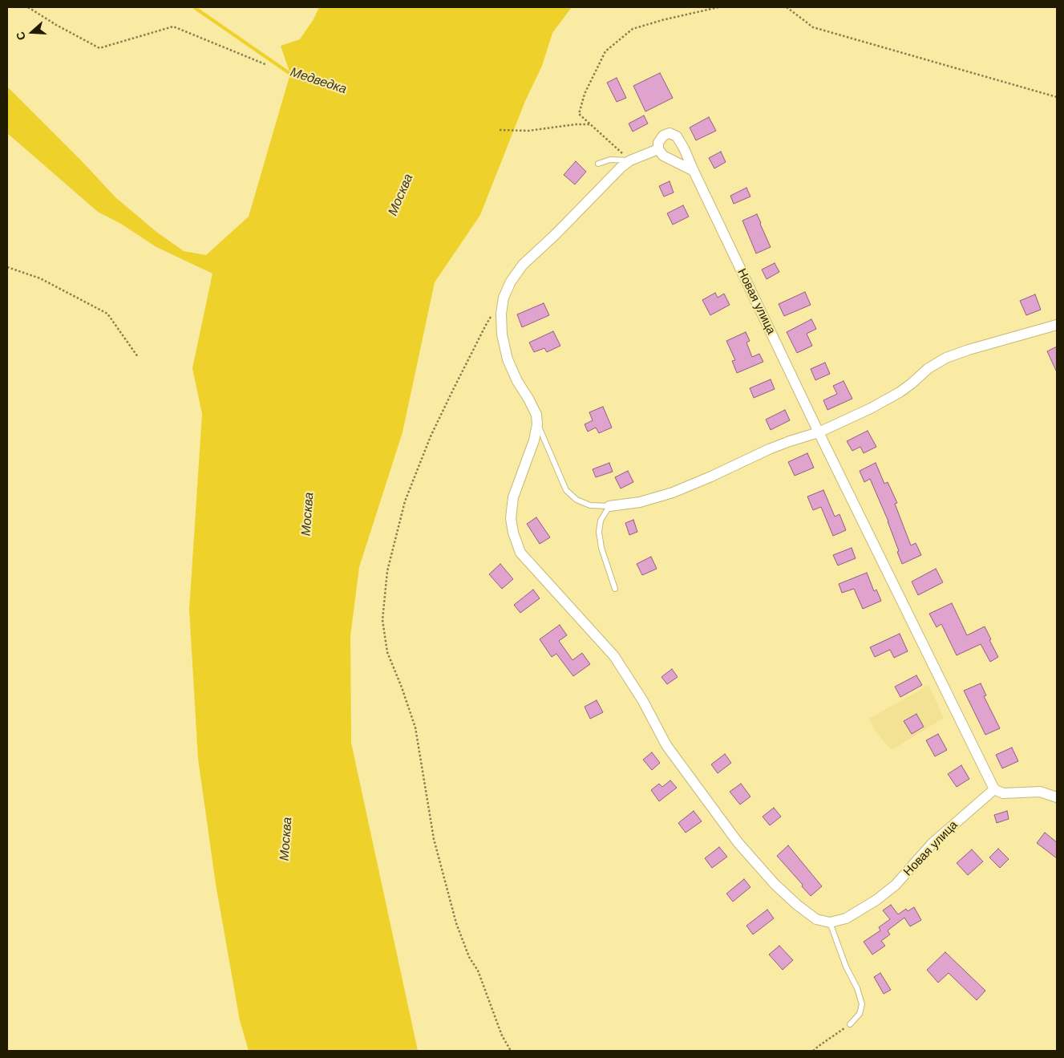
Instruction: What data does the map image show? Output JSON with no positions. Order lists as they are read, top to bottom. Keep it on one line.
{"streets":{"street":["Новая улица"]},"water":["Медведка","Москва"],"north":"left"}
